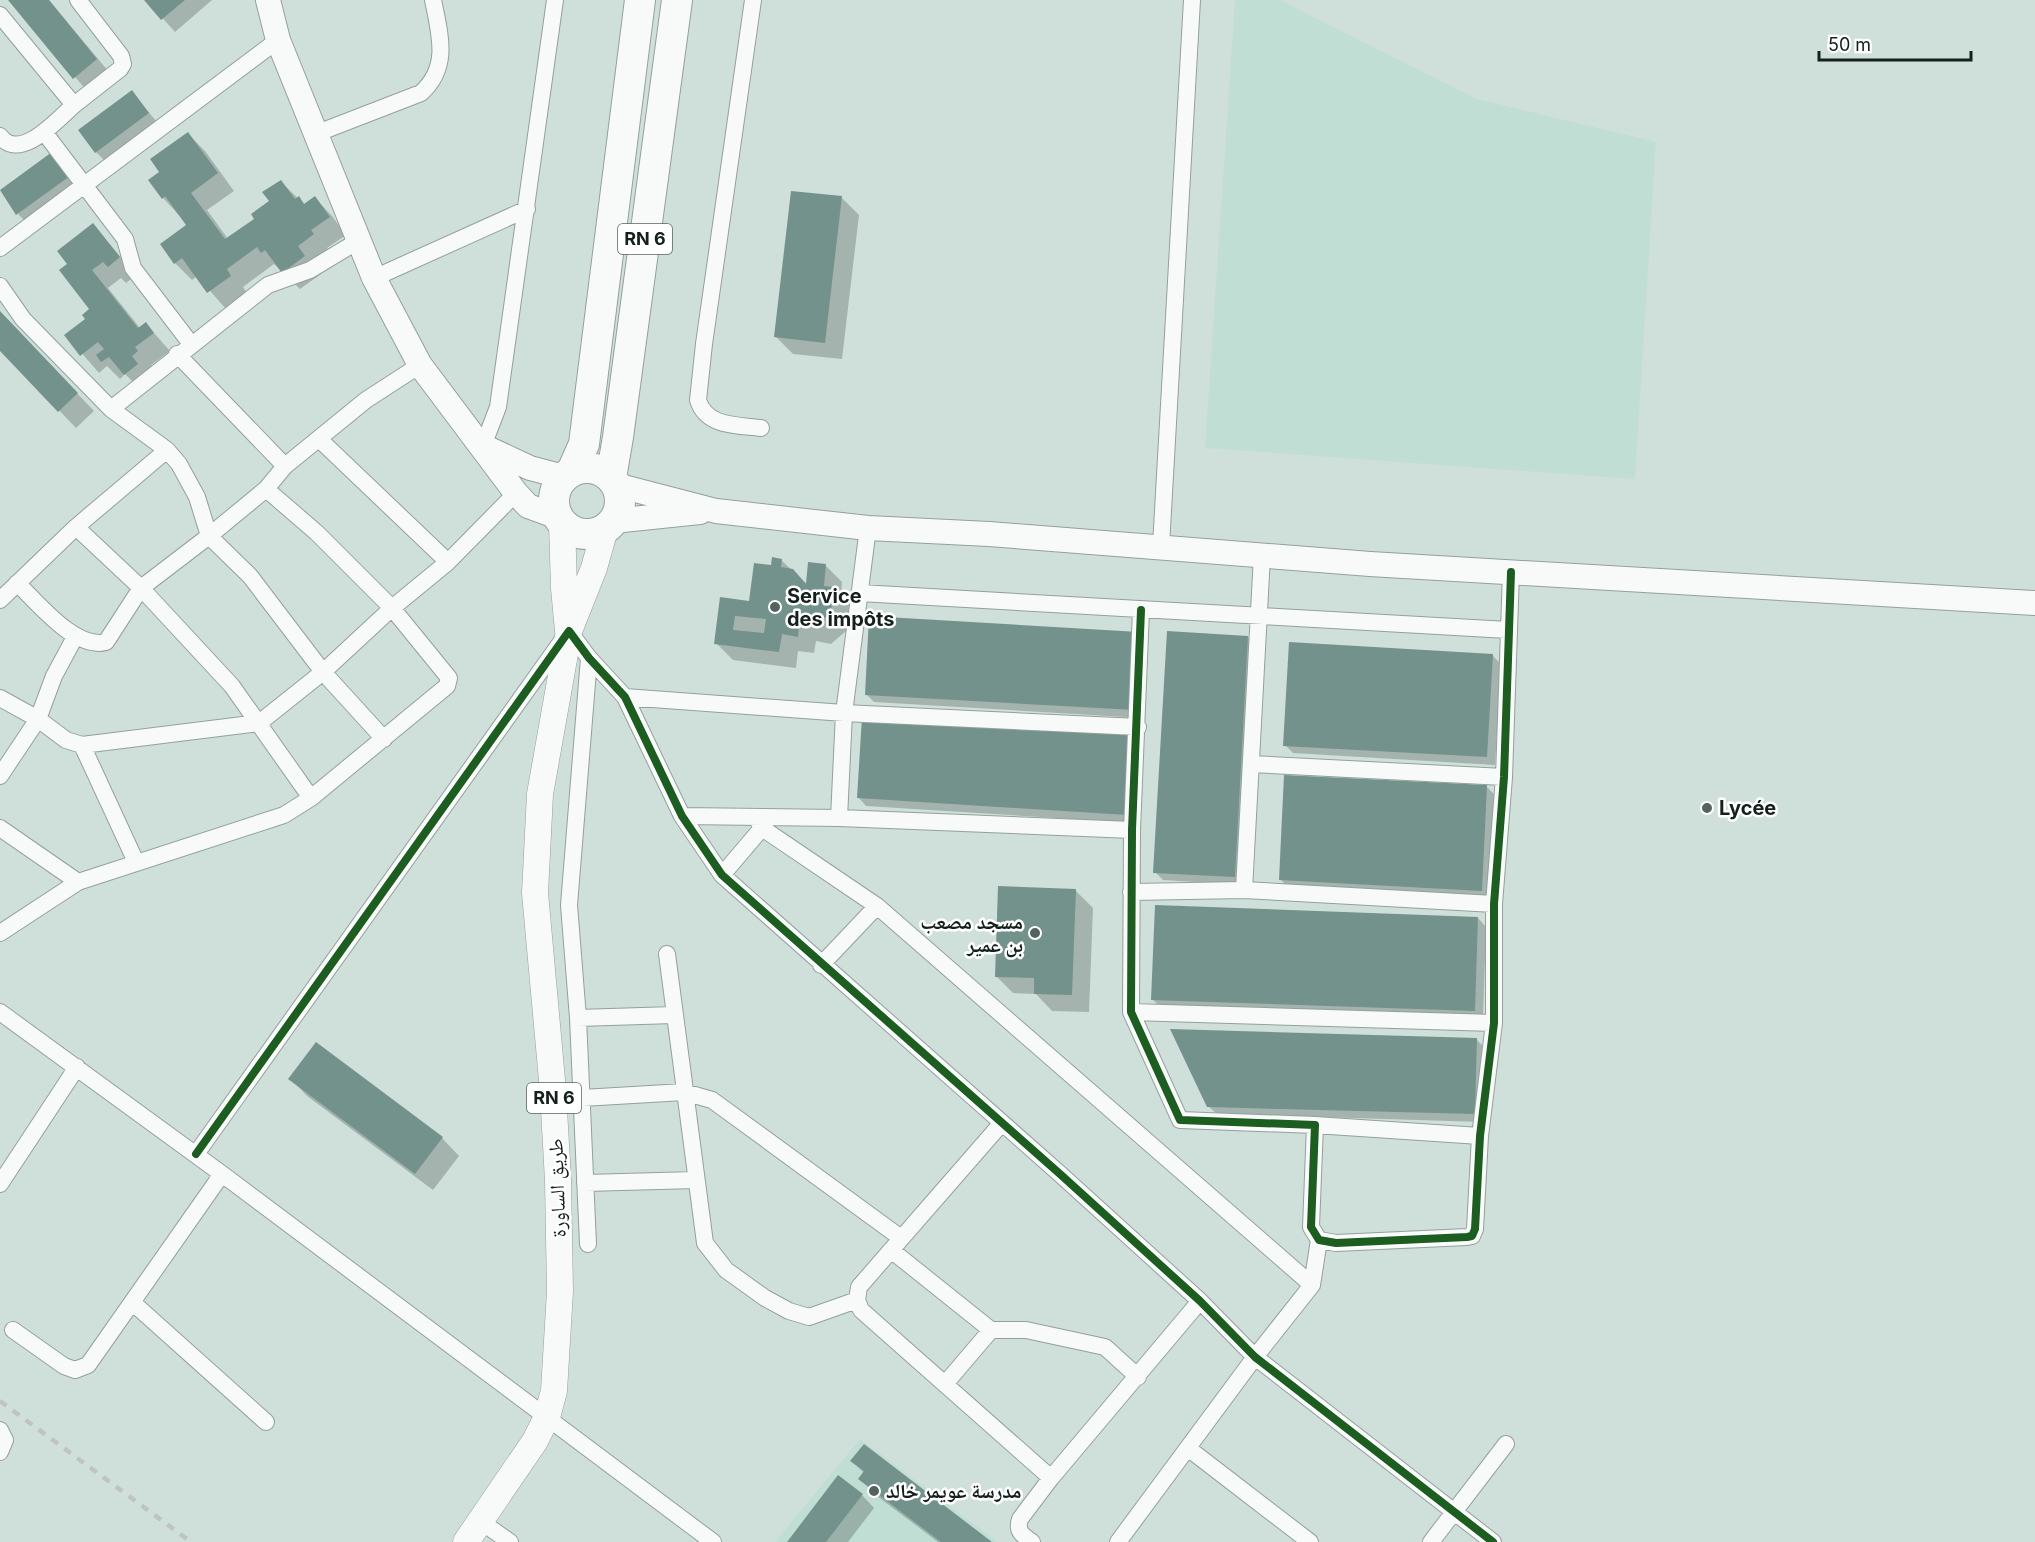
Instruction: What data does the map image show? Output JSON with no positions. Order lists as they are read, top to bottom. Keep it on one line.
{"streets":{"highway":["RN 6"],"main road":["طريق الساورة"]},"crossings":[["RN 6","طريق الساورة"]],"places":["Service des impôts","Lycée","مسجد مصعب بن عمير","مدرسة عويمر خالد"],"scale_bar":"50 m"}
